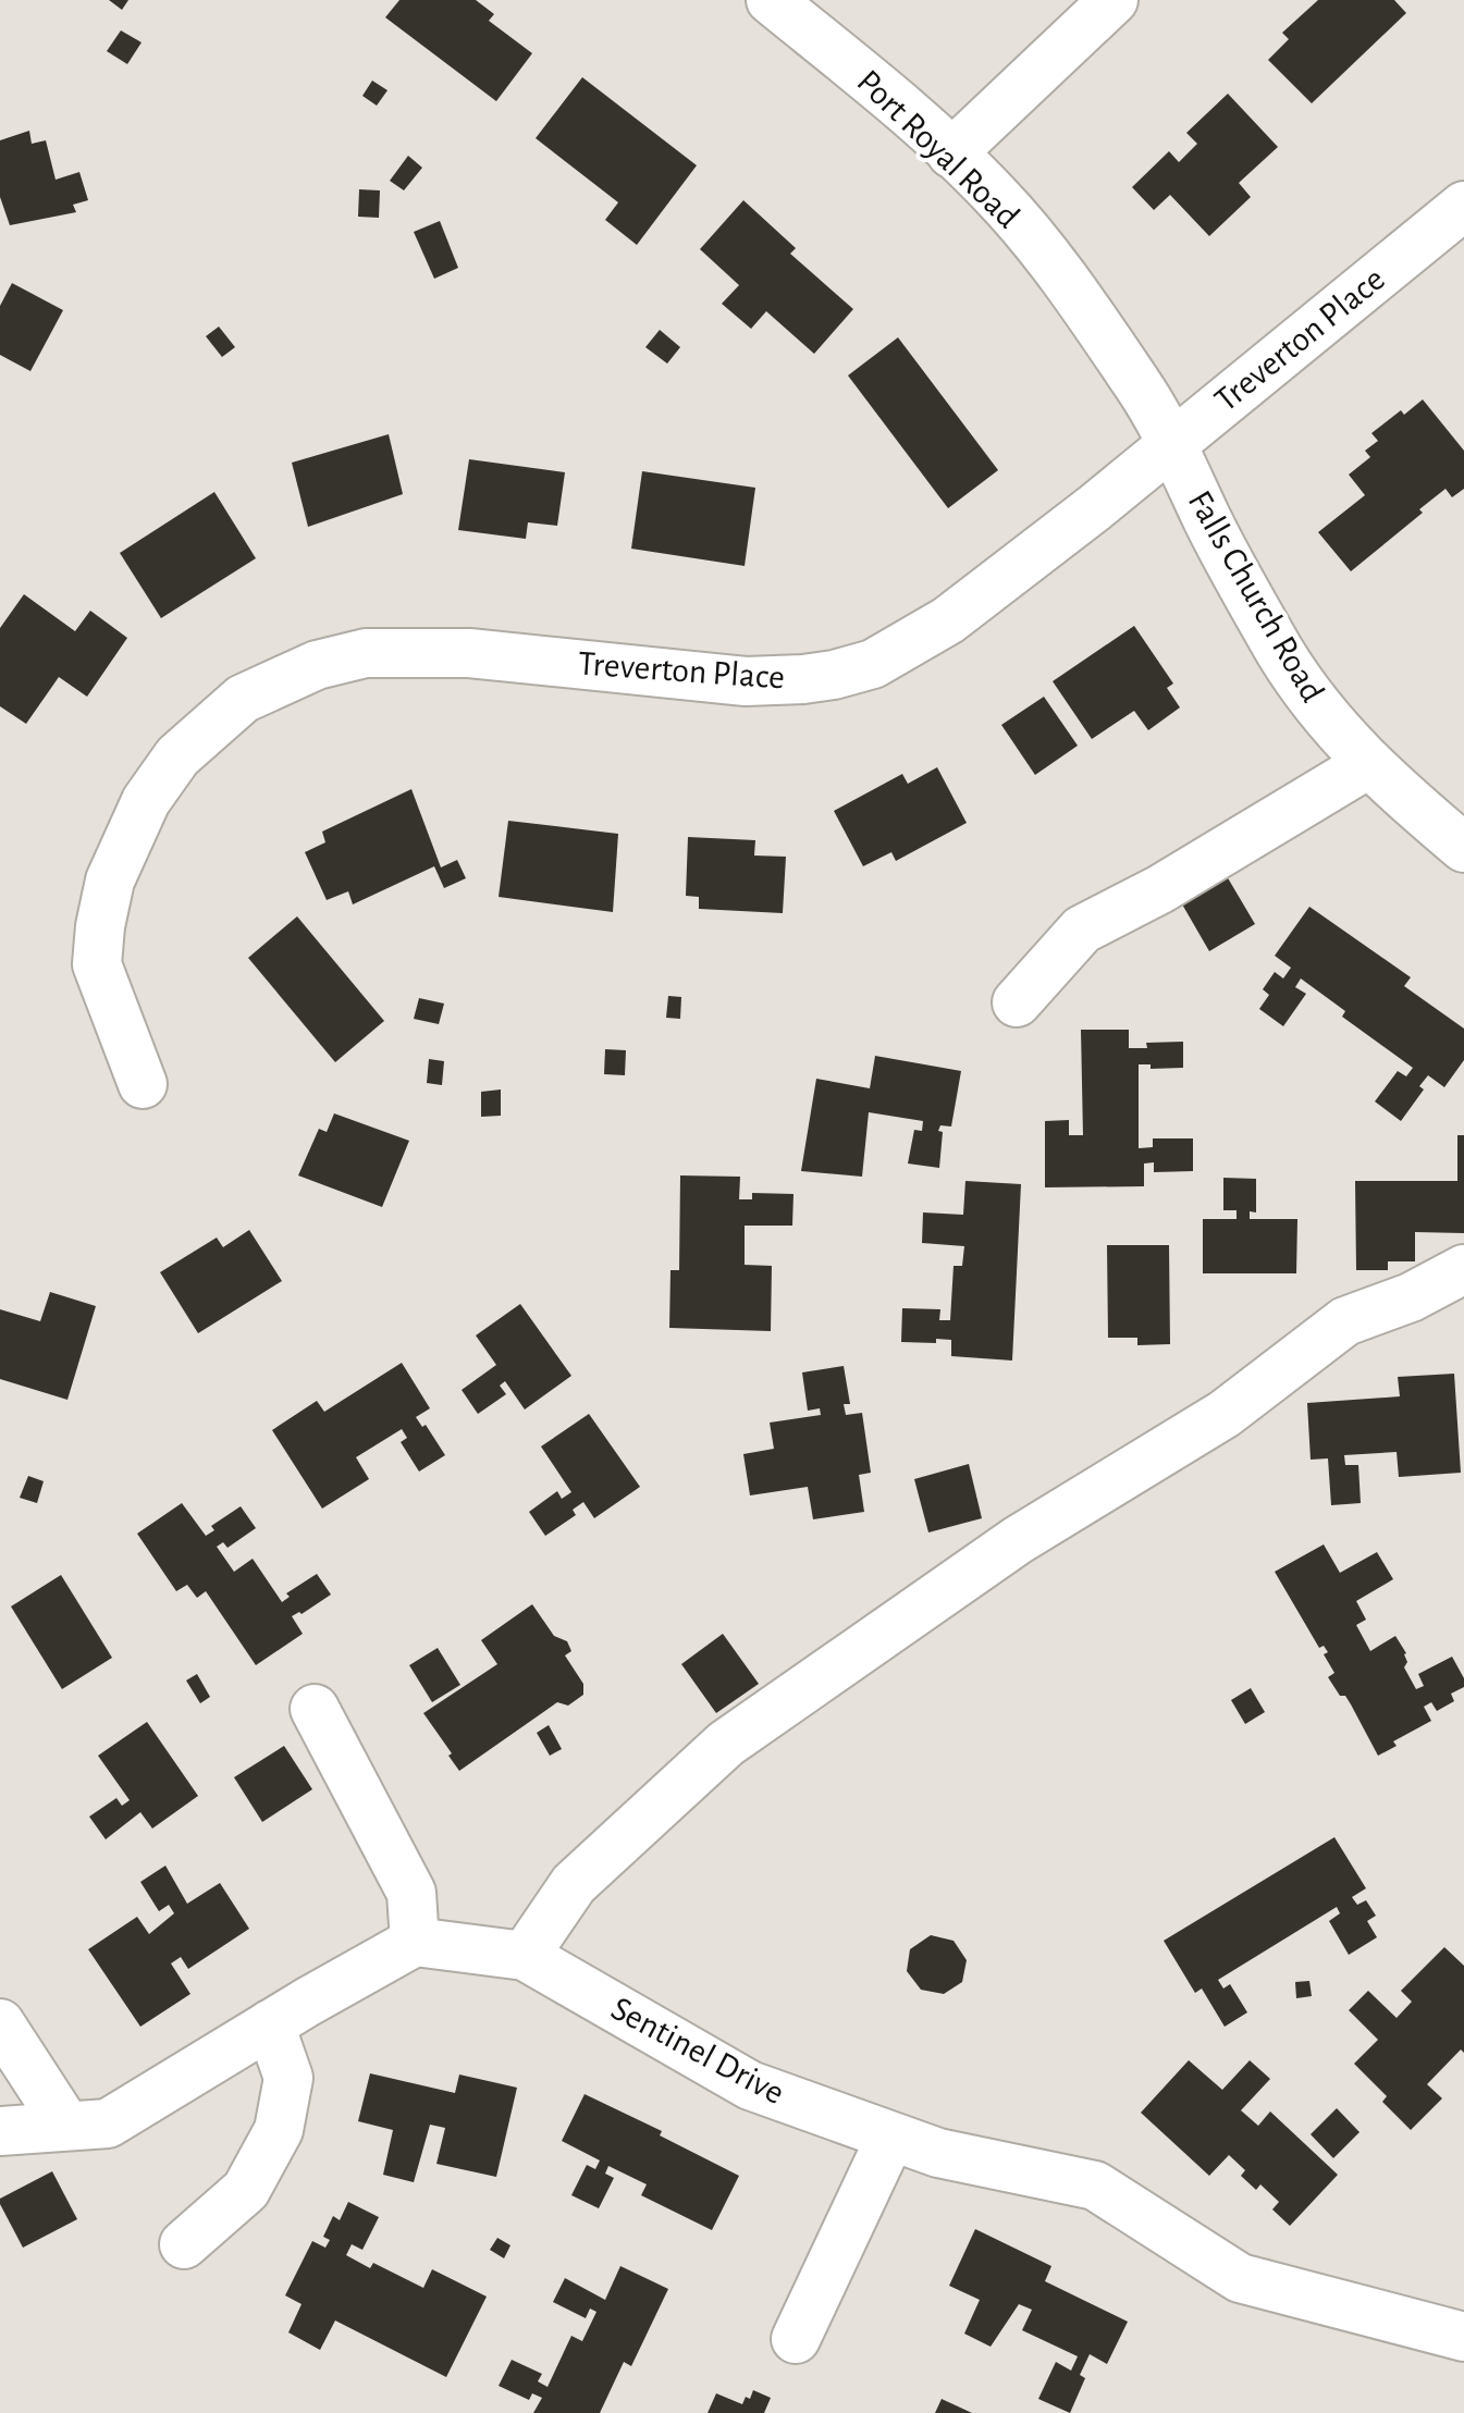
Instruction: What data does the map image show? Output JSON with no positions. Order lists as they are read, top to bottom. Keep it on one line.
{"streets":{"street":["Port Royal Road","Treverton Place","Falls Church Road","Sentinel Drive"]},"crossings":[["Port Royal Road","Treverton Place"],["Port Royal Road","Falls Church Road"],["Treverton Place","Falls Church Road"]]}
